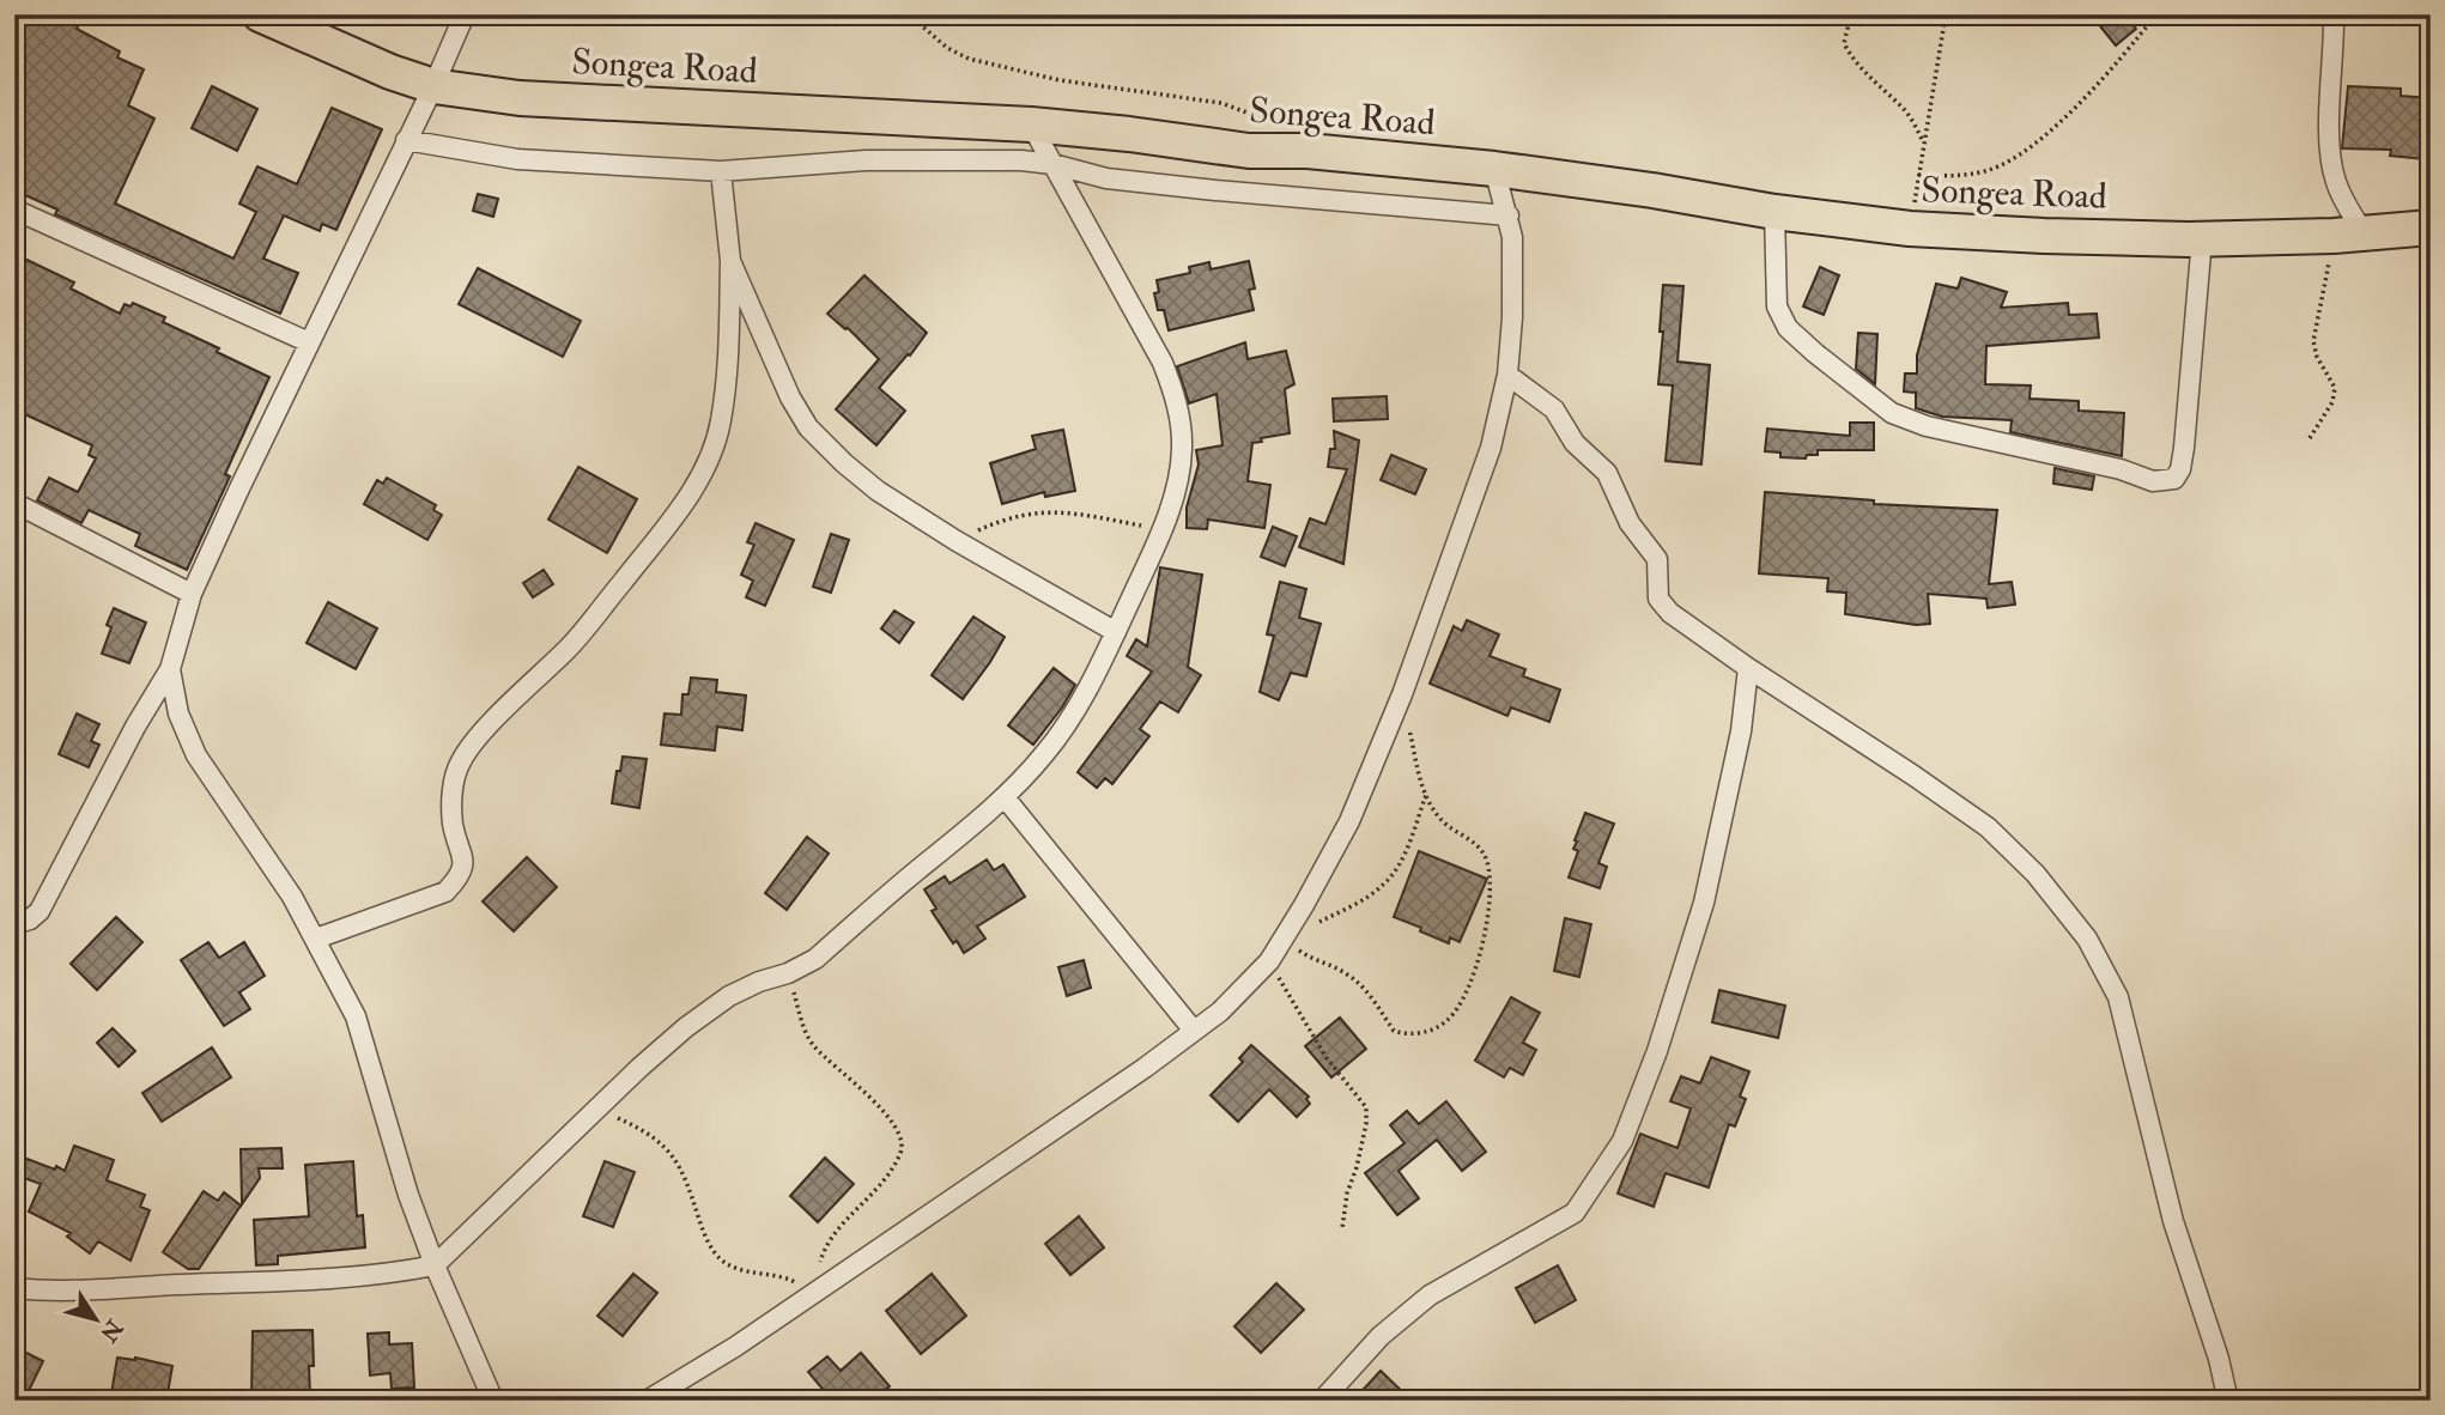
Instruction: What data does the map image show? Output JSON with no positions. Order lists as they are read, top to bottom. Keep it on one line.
{"streets":{"highway":["Songea Road"]},"north":"bottom right"}
